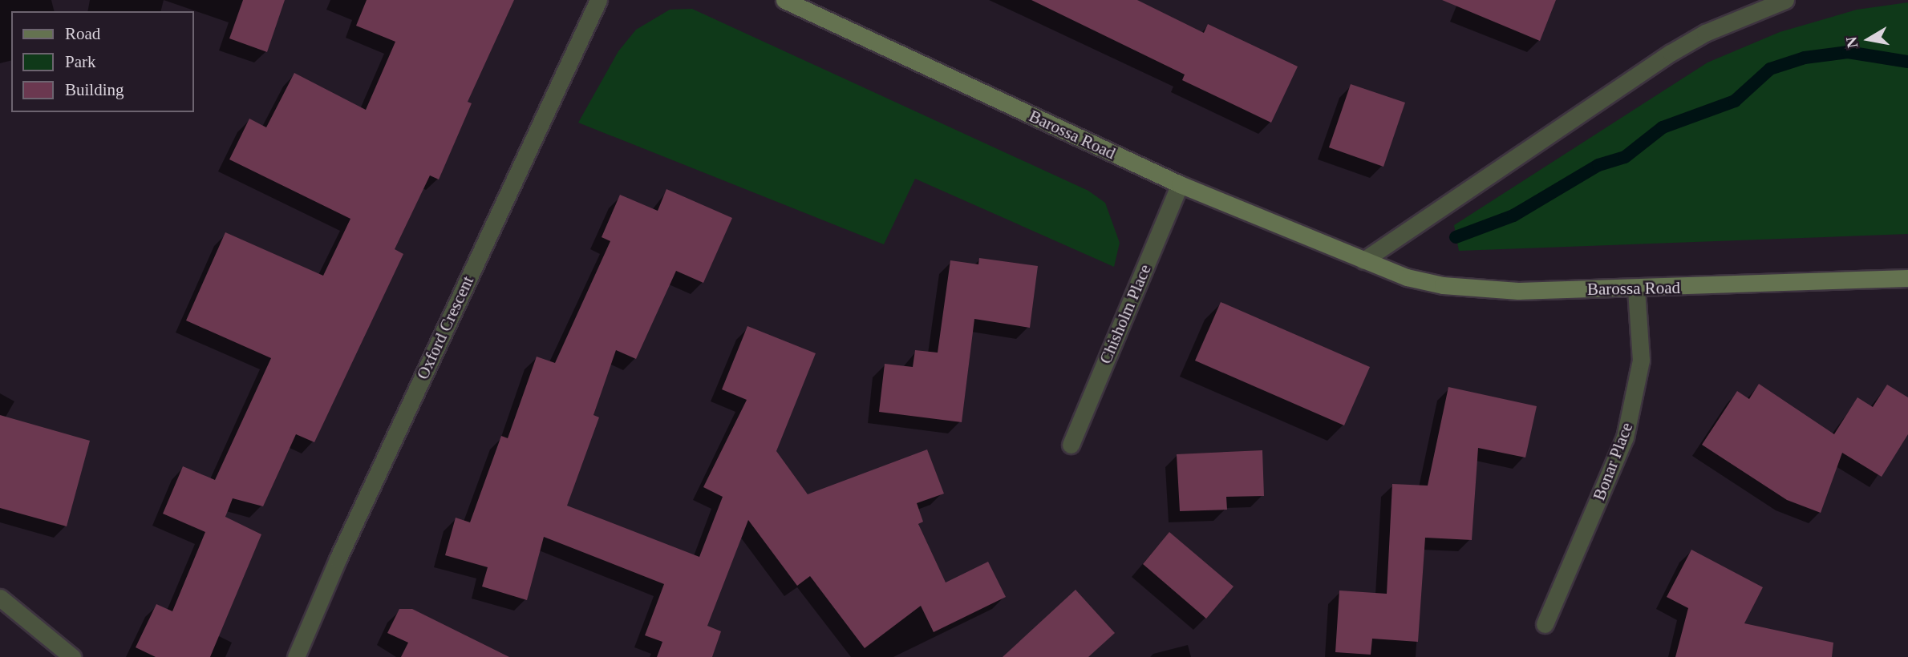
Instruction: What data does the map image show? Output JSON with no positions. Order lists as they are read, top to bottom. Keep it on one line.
{"streets":{"street":["Barossa Road","Chisholm Place","Oxford Crescent","Bonar Place"]},"crossings":[["Barossa Road","Chisholm Place"],["Barossa Road","Bonar Place"]],"legend":["Road","Park","Building"],"north":"left"}
